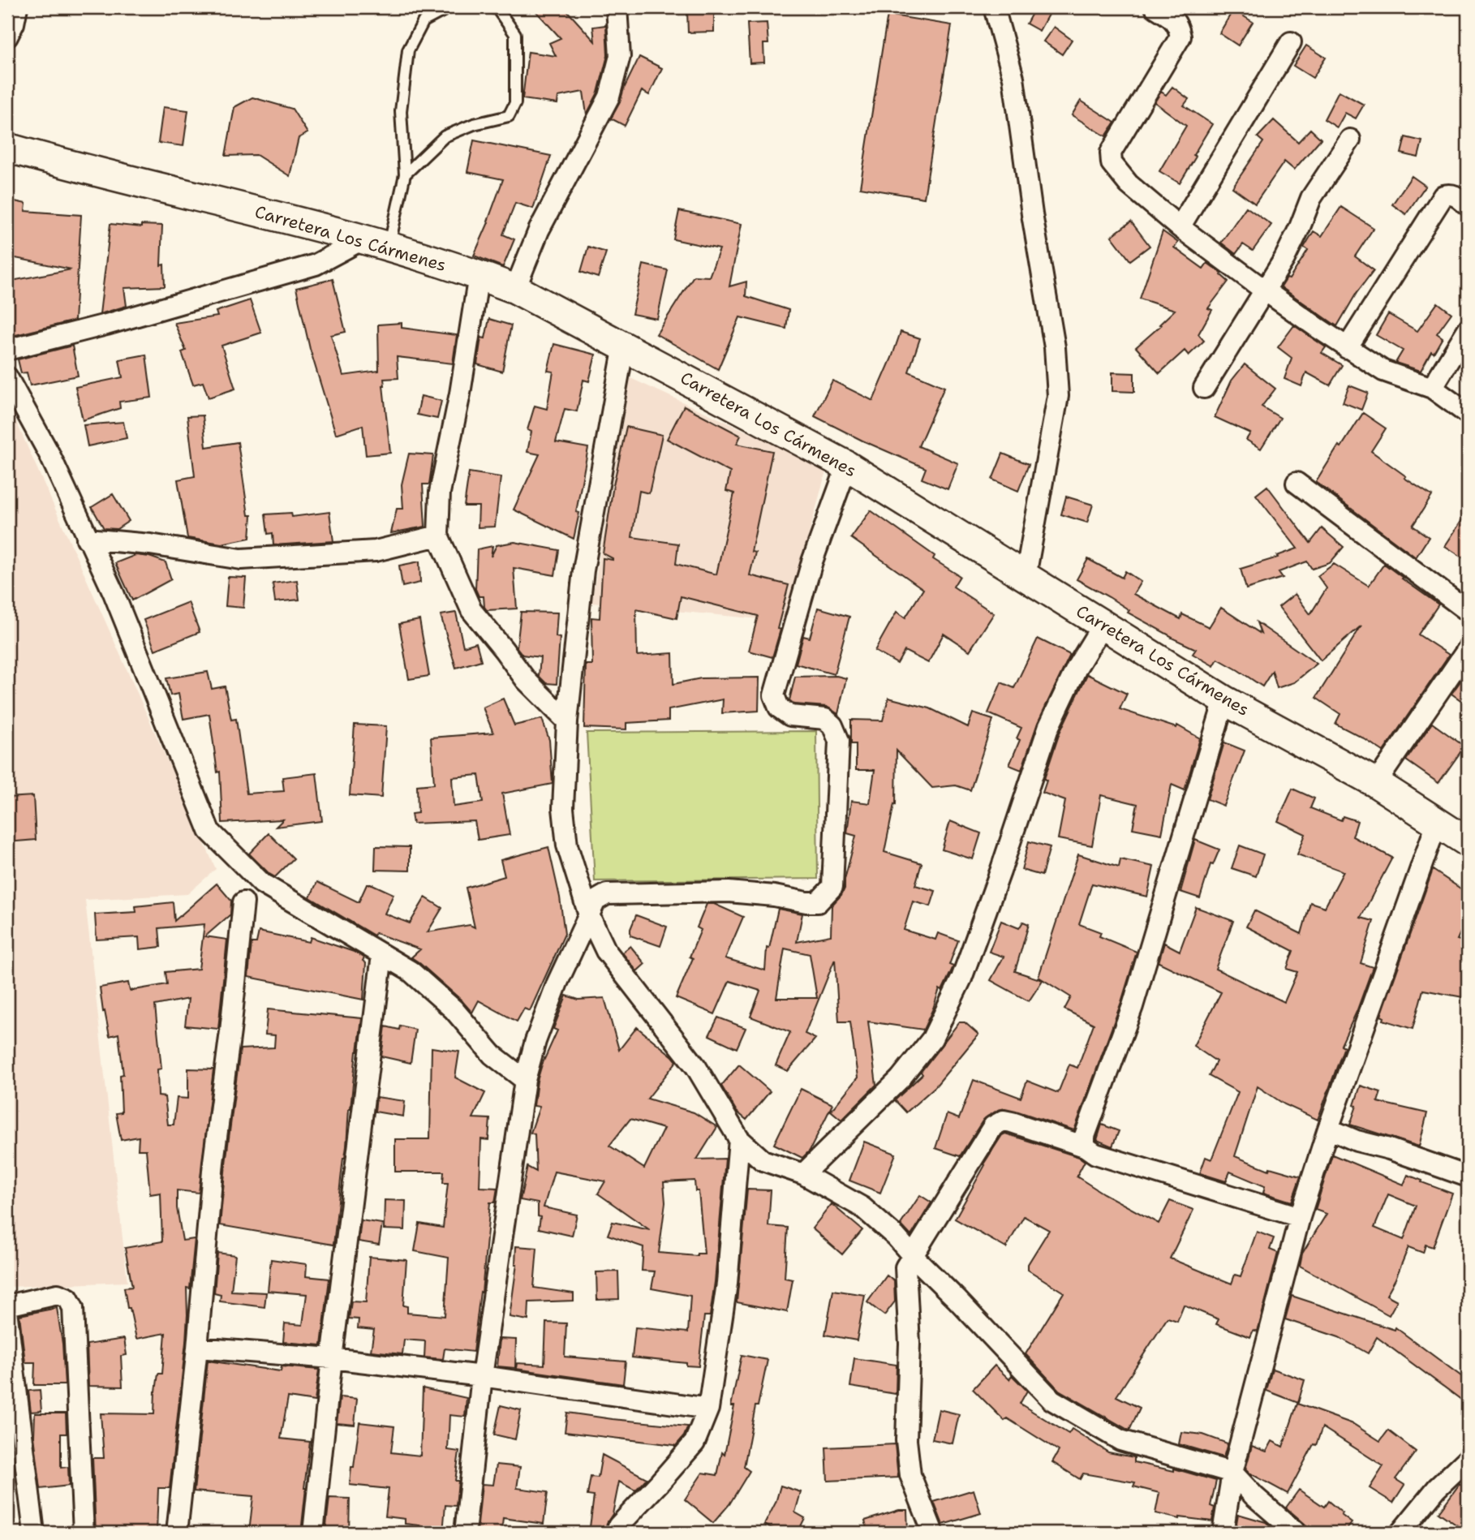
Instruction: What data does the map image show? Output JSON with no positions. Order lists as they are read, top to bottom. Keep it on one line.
{"streets":{"main road":["Carretera Los Cármenes"]}}
